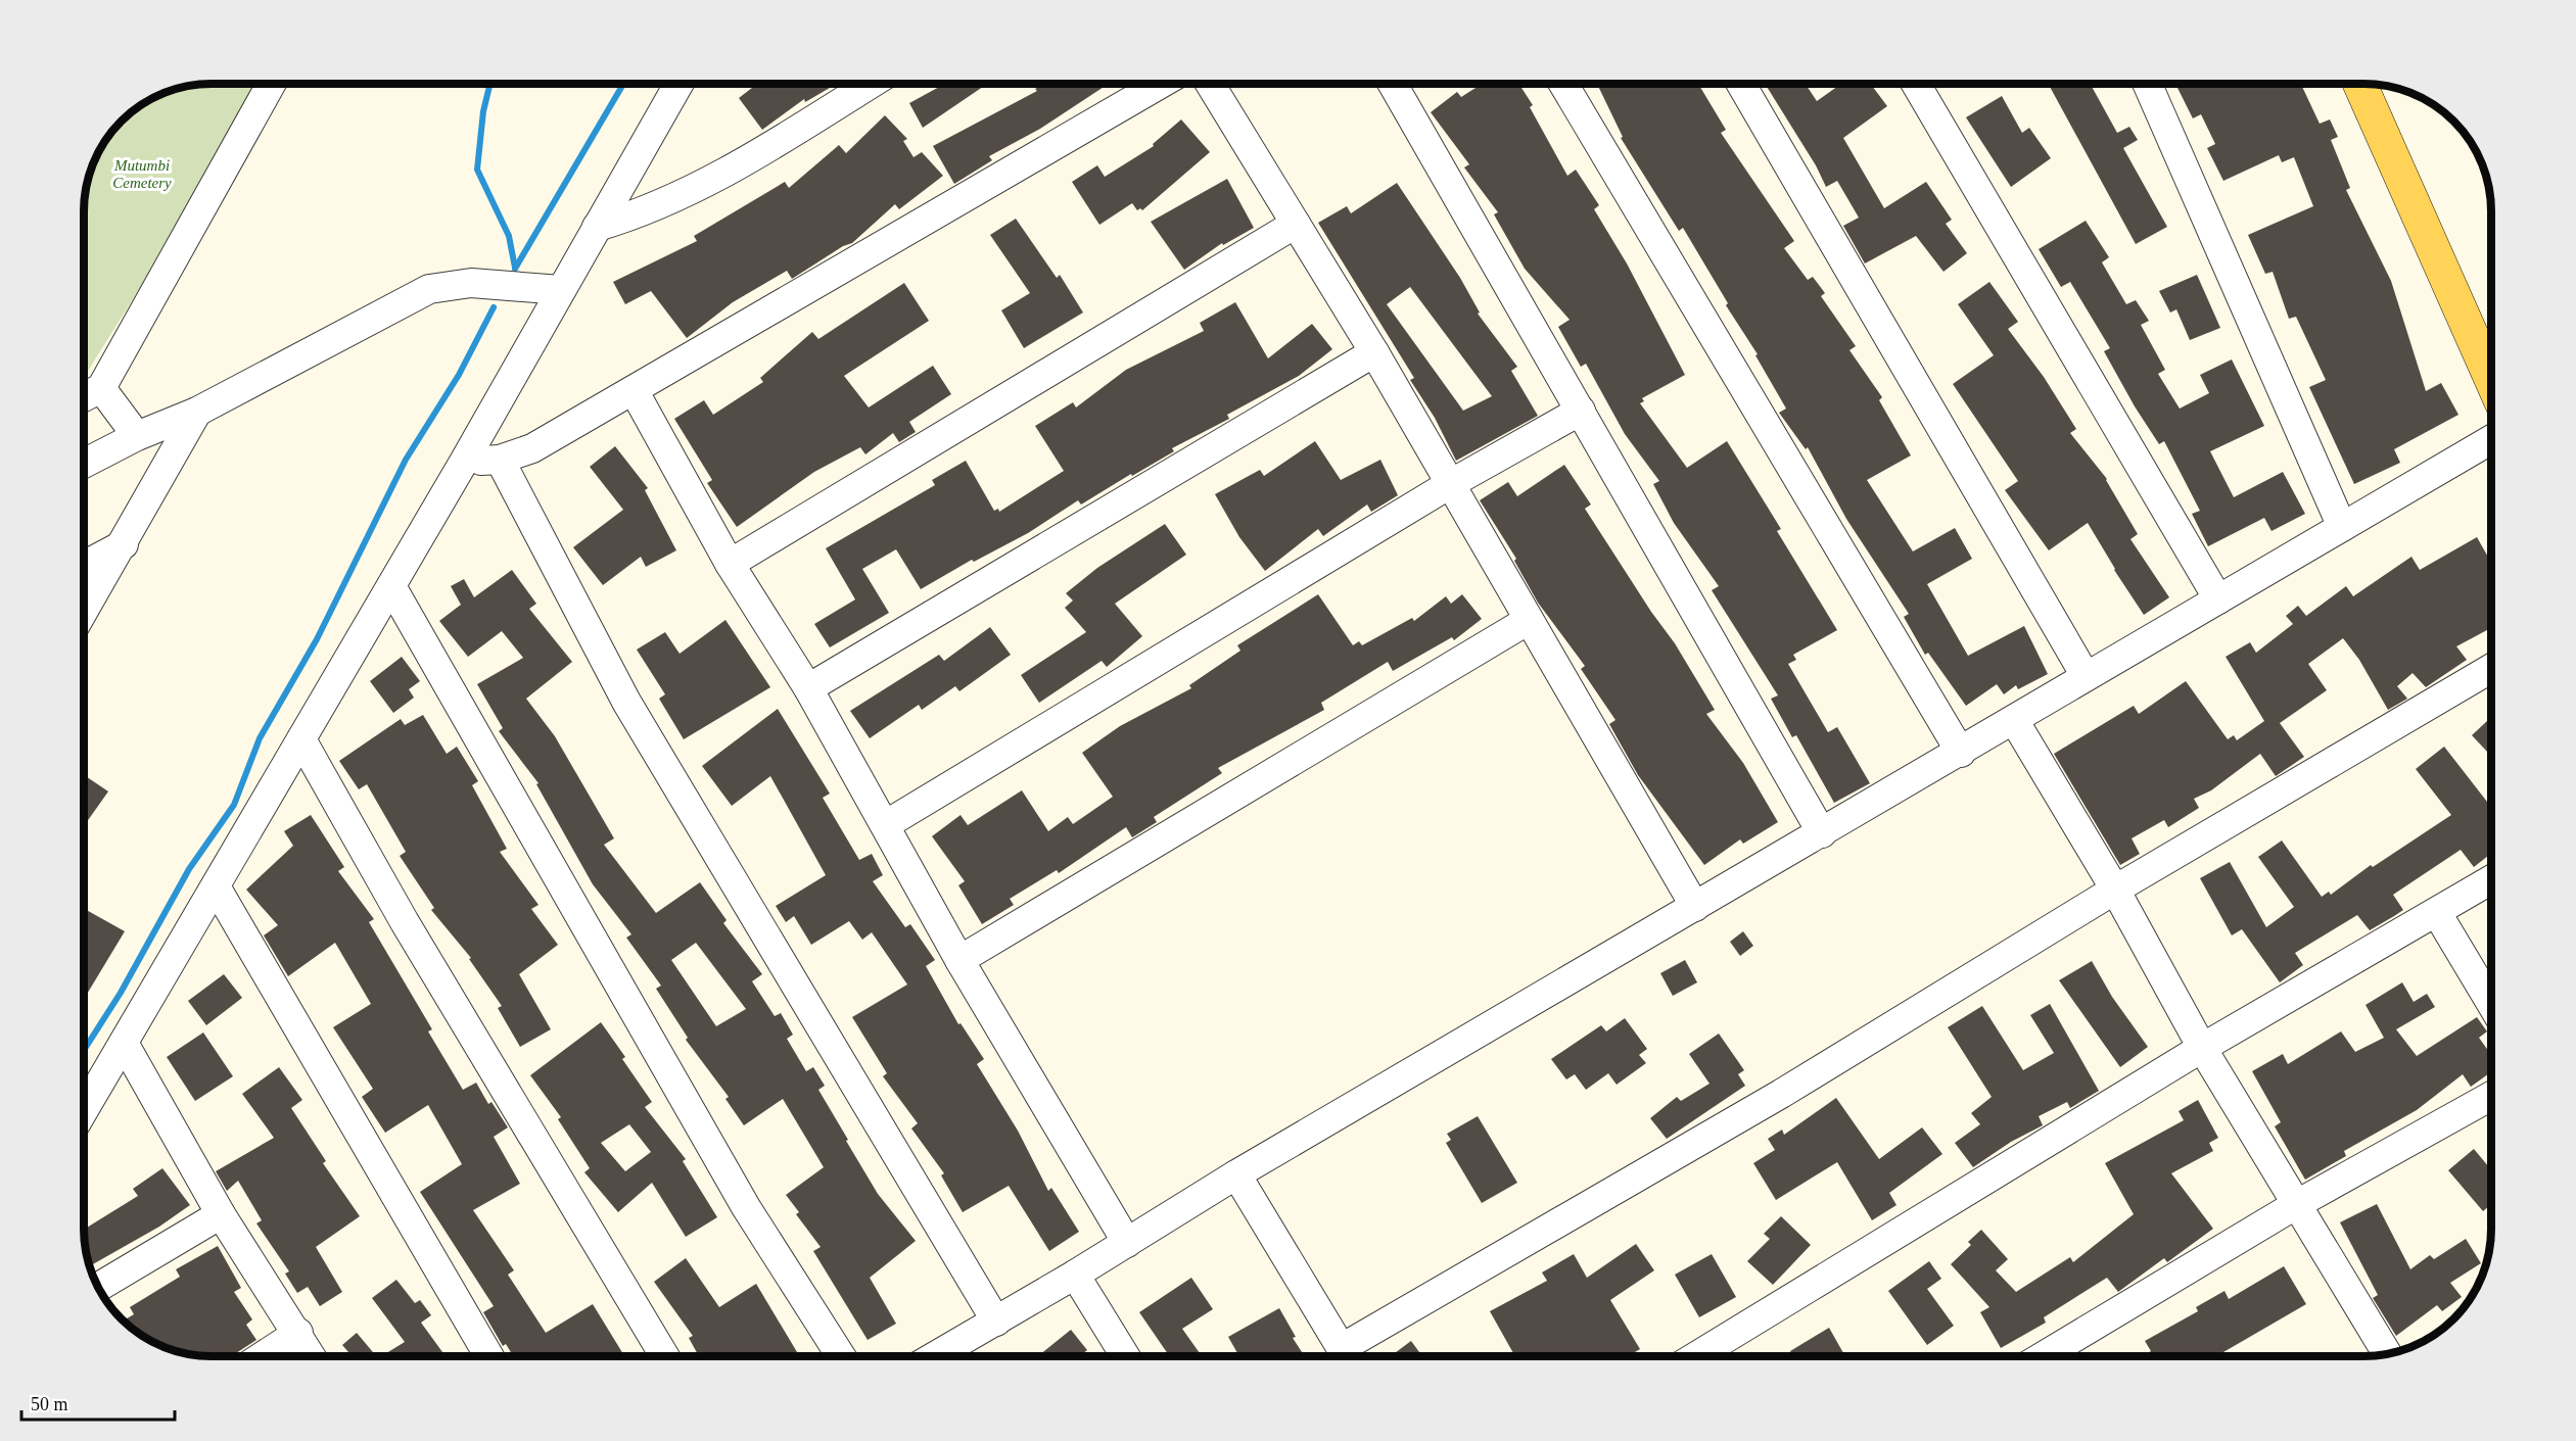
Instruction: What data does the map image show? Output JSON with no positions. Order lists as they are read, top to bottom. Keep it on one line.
{"parks":["Mutumbi Cemetery"],"scale_bar":"50 m"}
